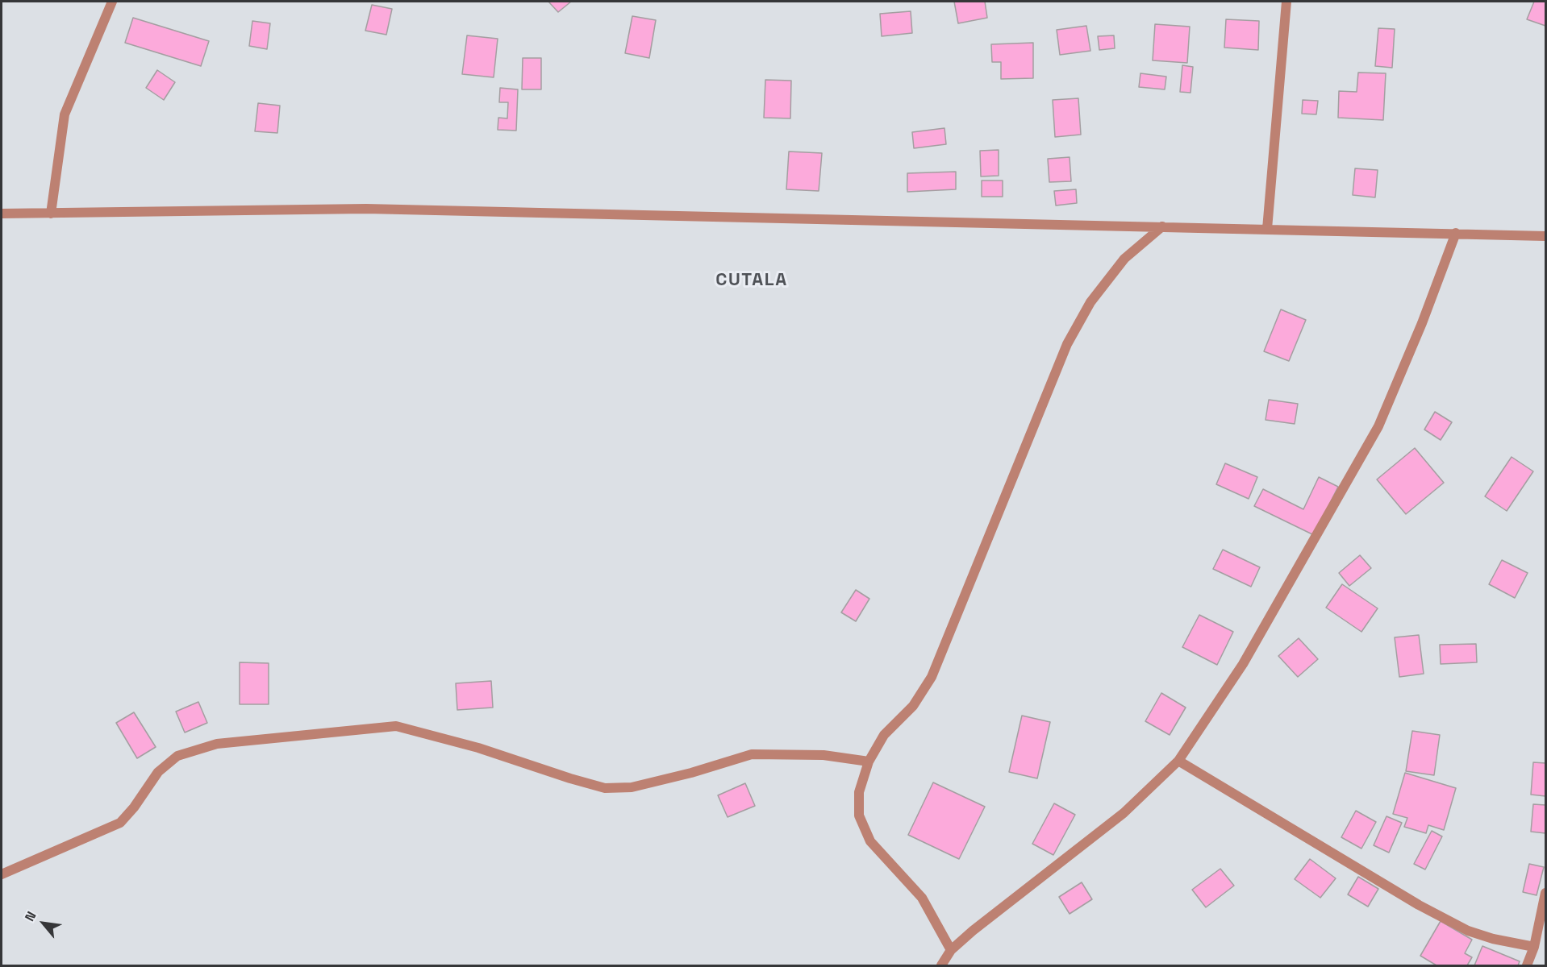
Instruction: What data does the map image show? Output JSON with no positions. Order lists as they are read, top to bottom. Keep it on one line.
{"districts":["CUTALA"],"north":"top left"}
